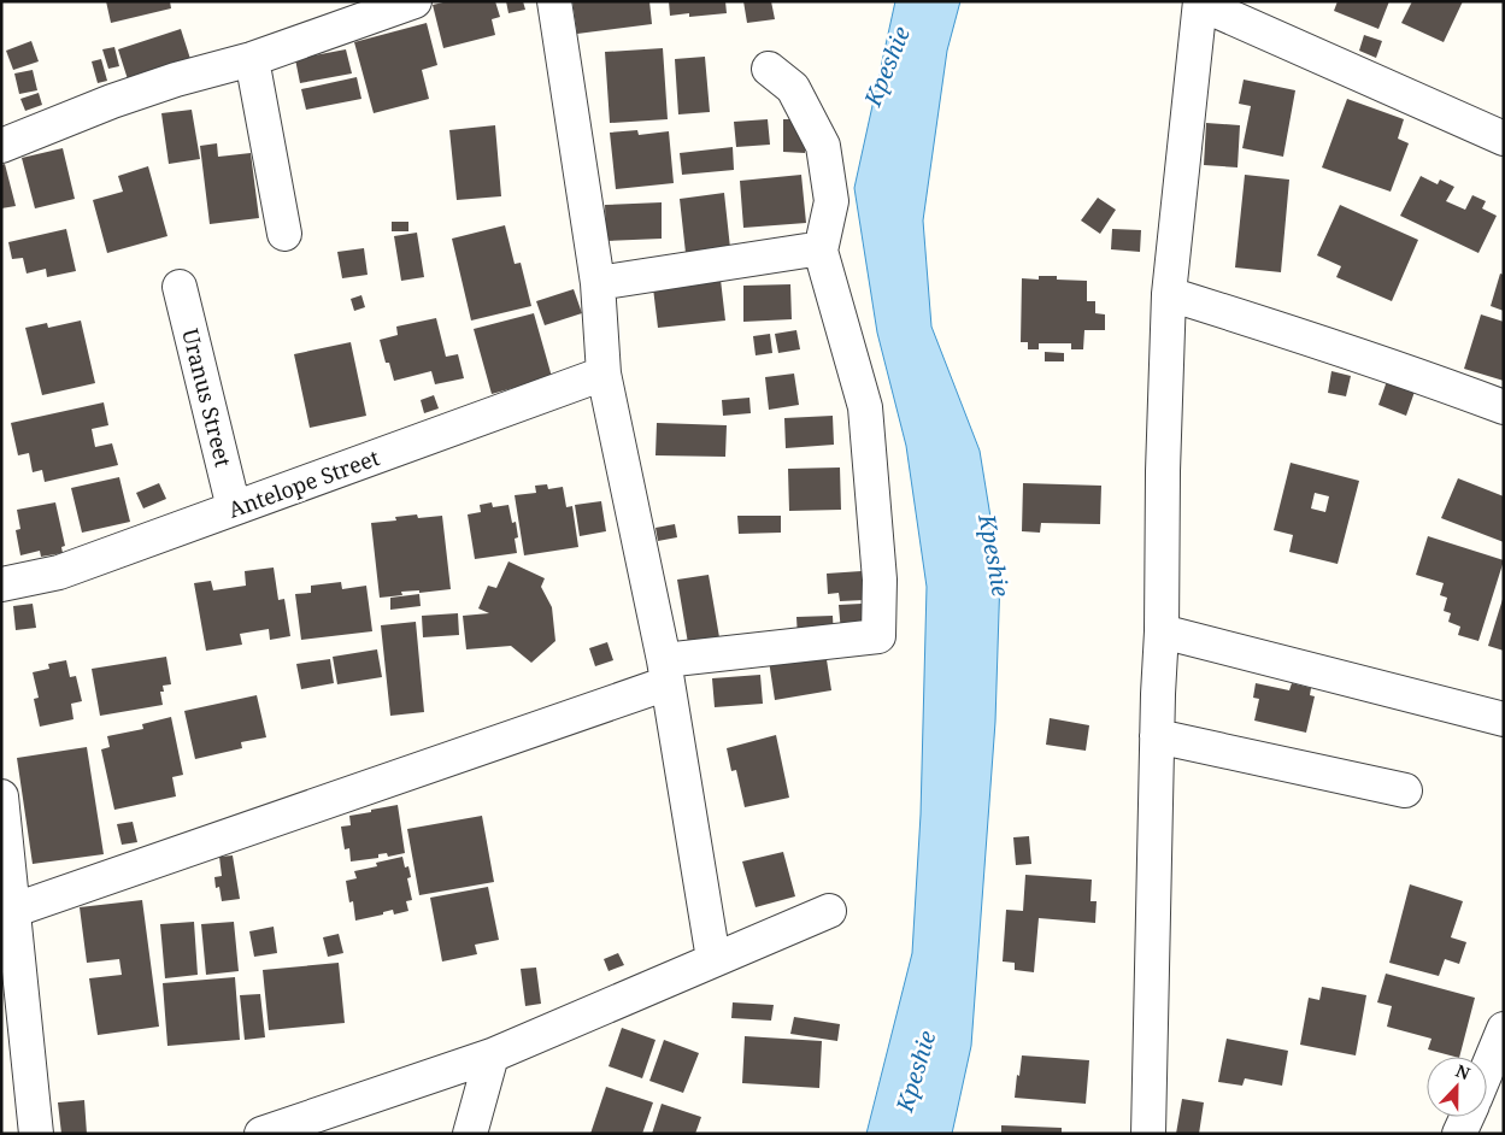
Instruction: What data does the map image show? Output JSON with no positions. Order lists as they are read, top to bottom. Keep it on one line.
{"streets":{"street":["Uranus Street","Antelope Street"]},"crossings":[["Uranus Street","Antelope Street"]],"water":["Kpeshie"],"north":"top"}
